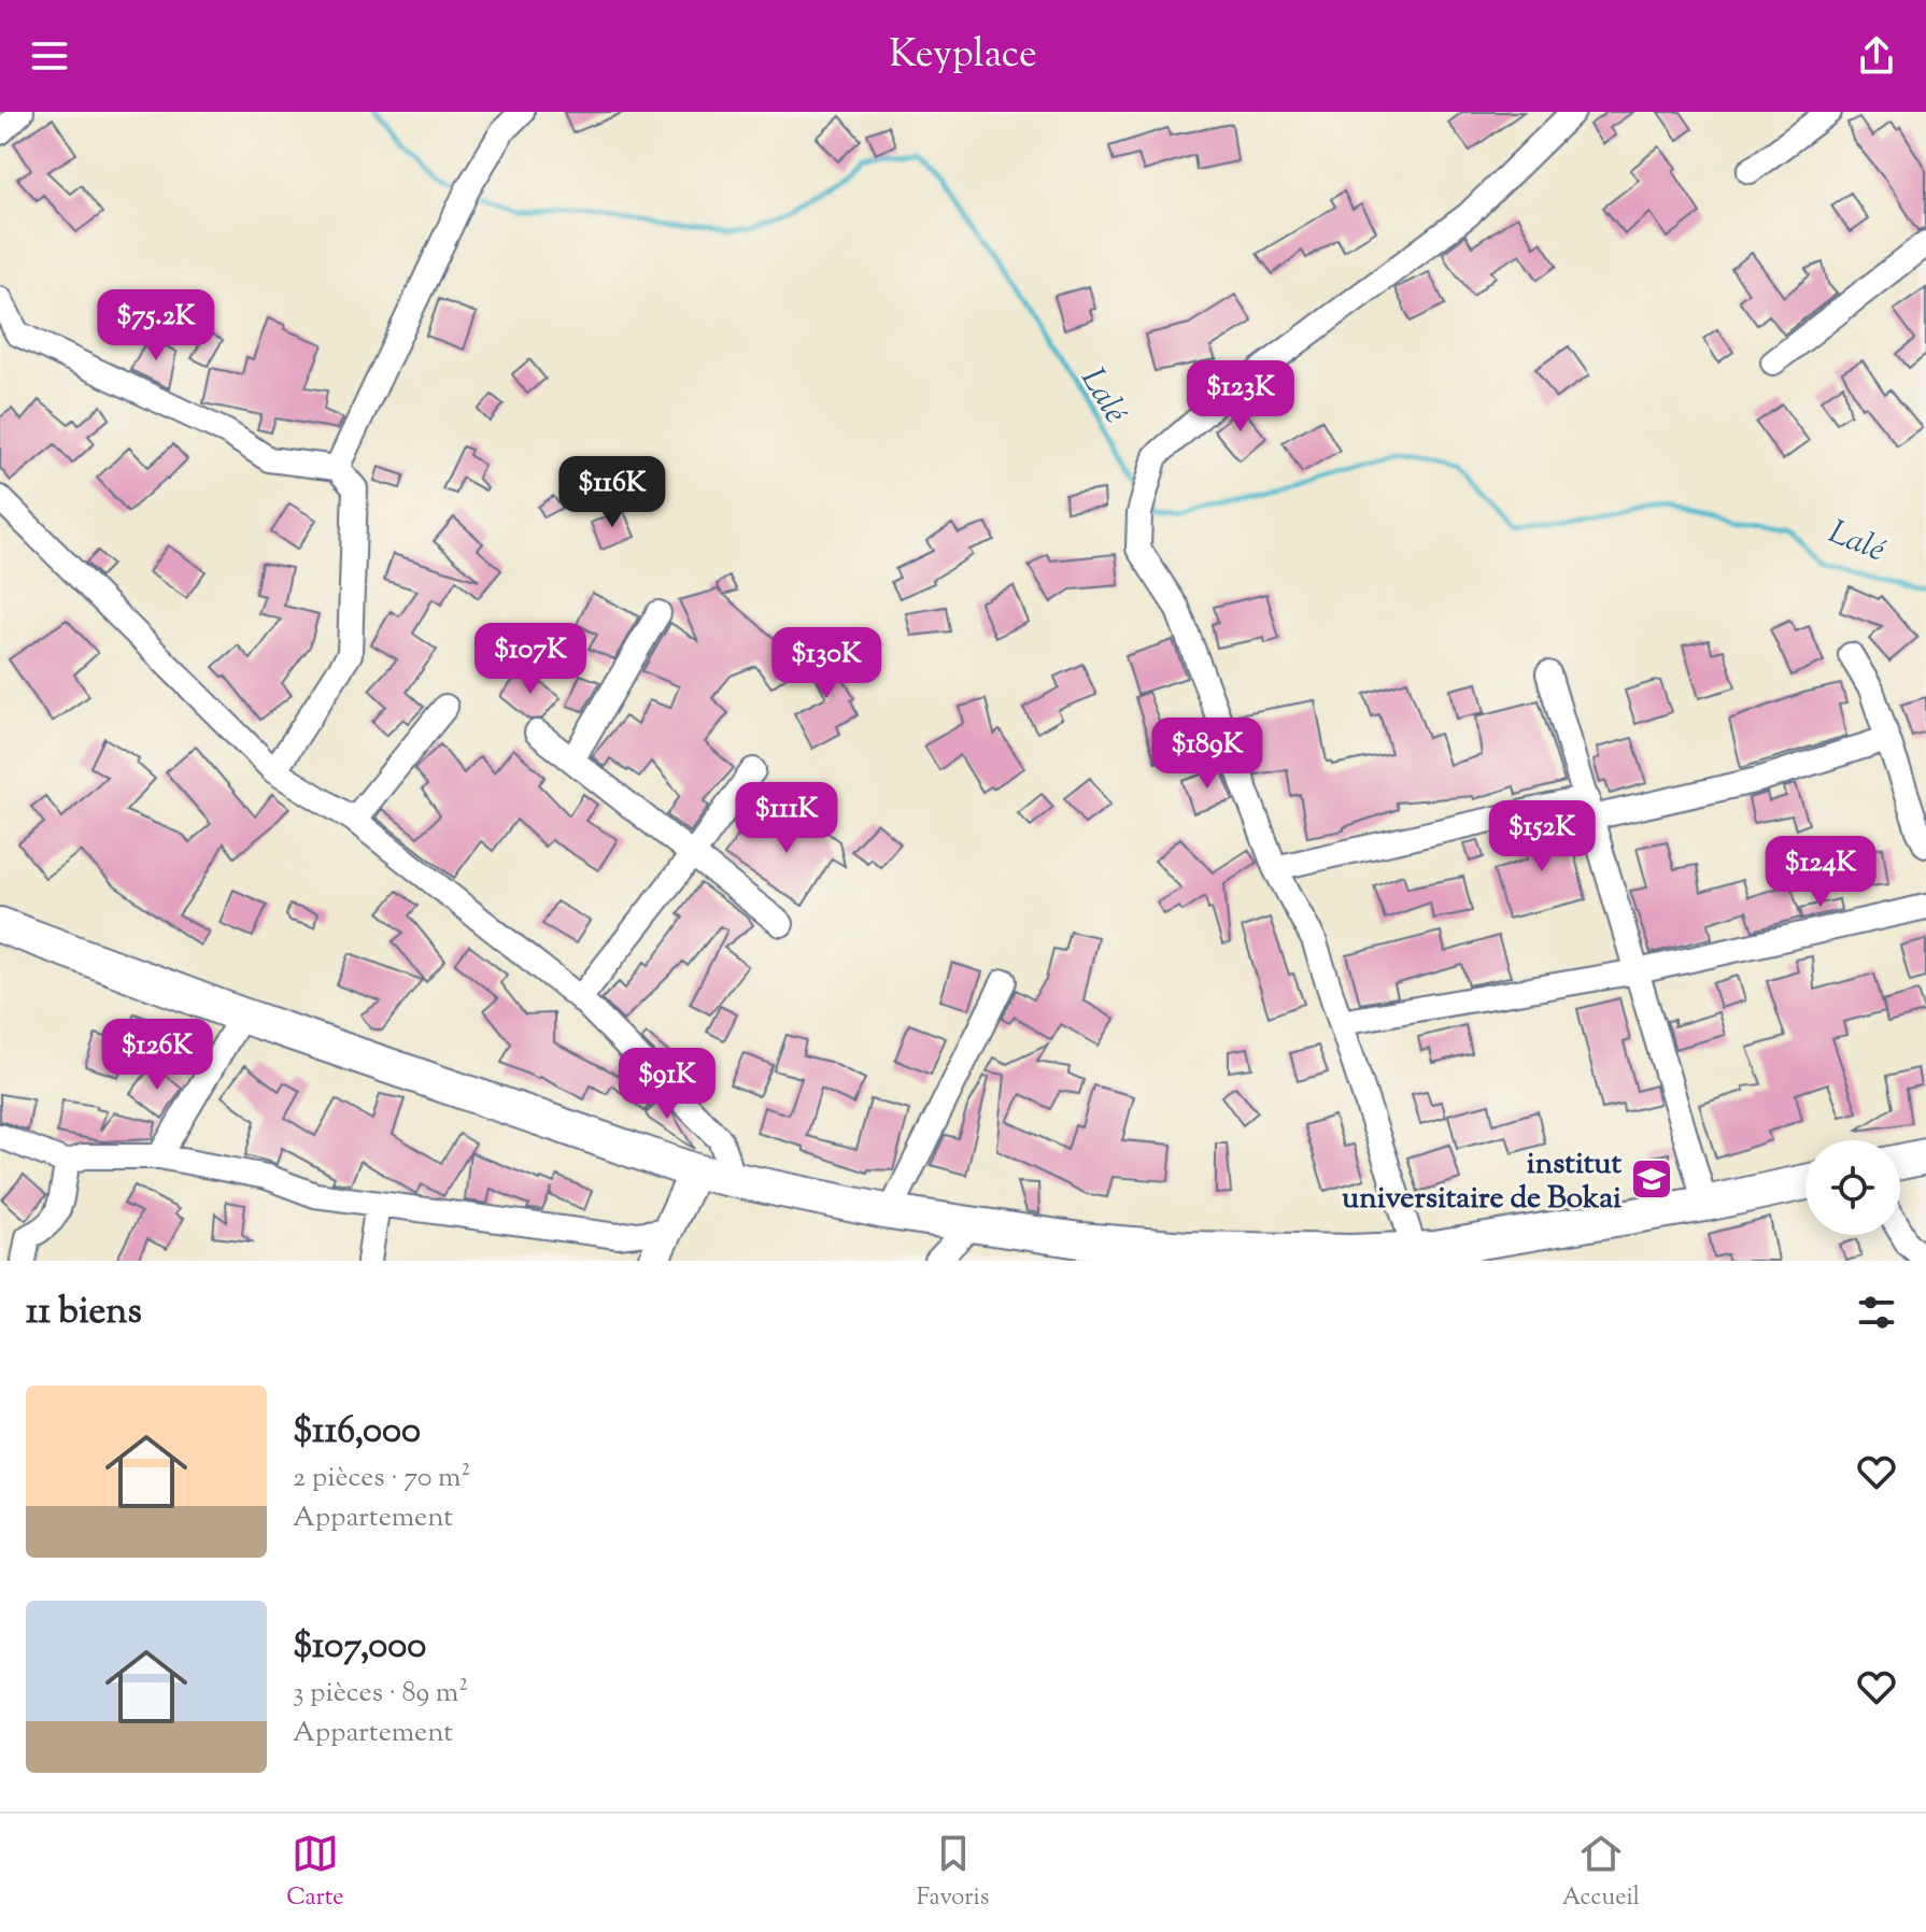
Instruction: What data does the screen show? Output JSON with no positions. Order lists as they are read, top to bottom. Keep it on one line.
{"water":["Lalé"],"places":{"school or university":["institut universitaire de Bokai"]},"page":{"header":"Keyplace","price":["$75.2K","$123K","$116K","$107K","$130K","$189K","$111K","$152K","$124K","$126K","$91K"],"heading":"11 biens","list":[{"name":"$116,000","note":"2 pièces · 70 m² · Appartement"},{"name":"$107,000","note":"3 pièces · 89 m² · Appartement"}],"tabs":["Carte","Favoris","Accueil"]}}
